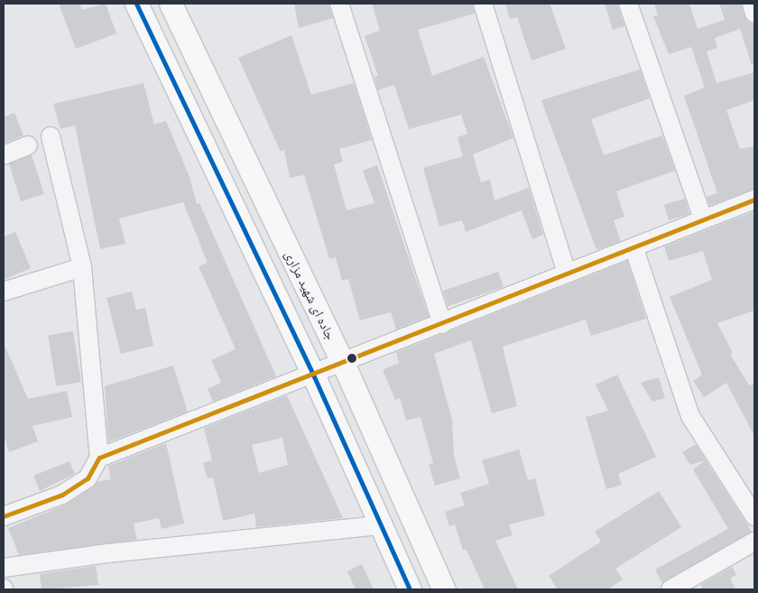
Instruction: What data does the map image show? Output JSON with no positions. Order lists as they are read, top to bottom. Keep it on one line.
{"streets":{"main road":["جاده ای شهید مزاری"]}}
